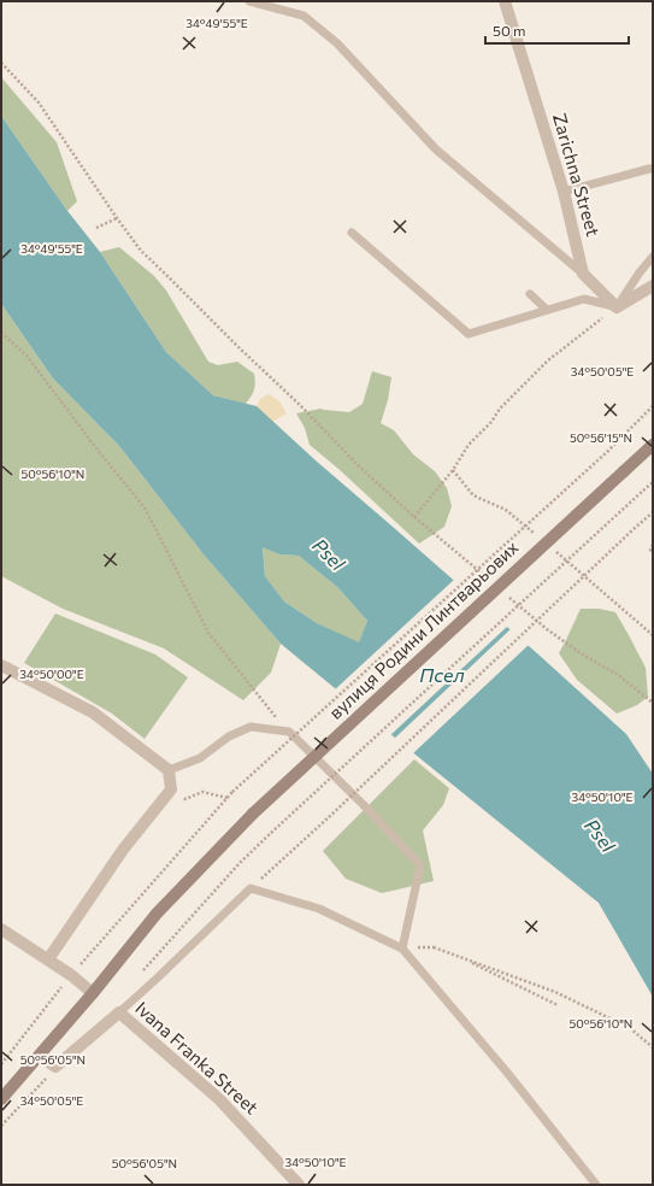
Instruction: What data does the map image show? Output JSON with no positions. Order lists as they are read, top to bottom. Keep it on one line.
{"streets":{"main road":["вулиця Родини Линтварьових"],"street":["Zarichna Street","Ivana Franka Street"]},"crossings":[["вулиця Родини Линтварьових","Ivana Franka Street"]],"water":["Psel","Псел"],"scale_bar":"50 m","coordinates":["34°49'55\"E","34°50'05\"E","50°56'15\"N","50°56'10\"N","34°50'00\"E","34°50'10\"E","50°56'05\"N"]}
